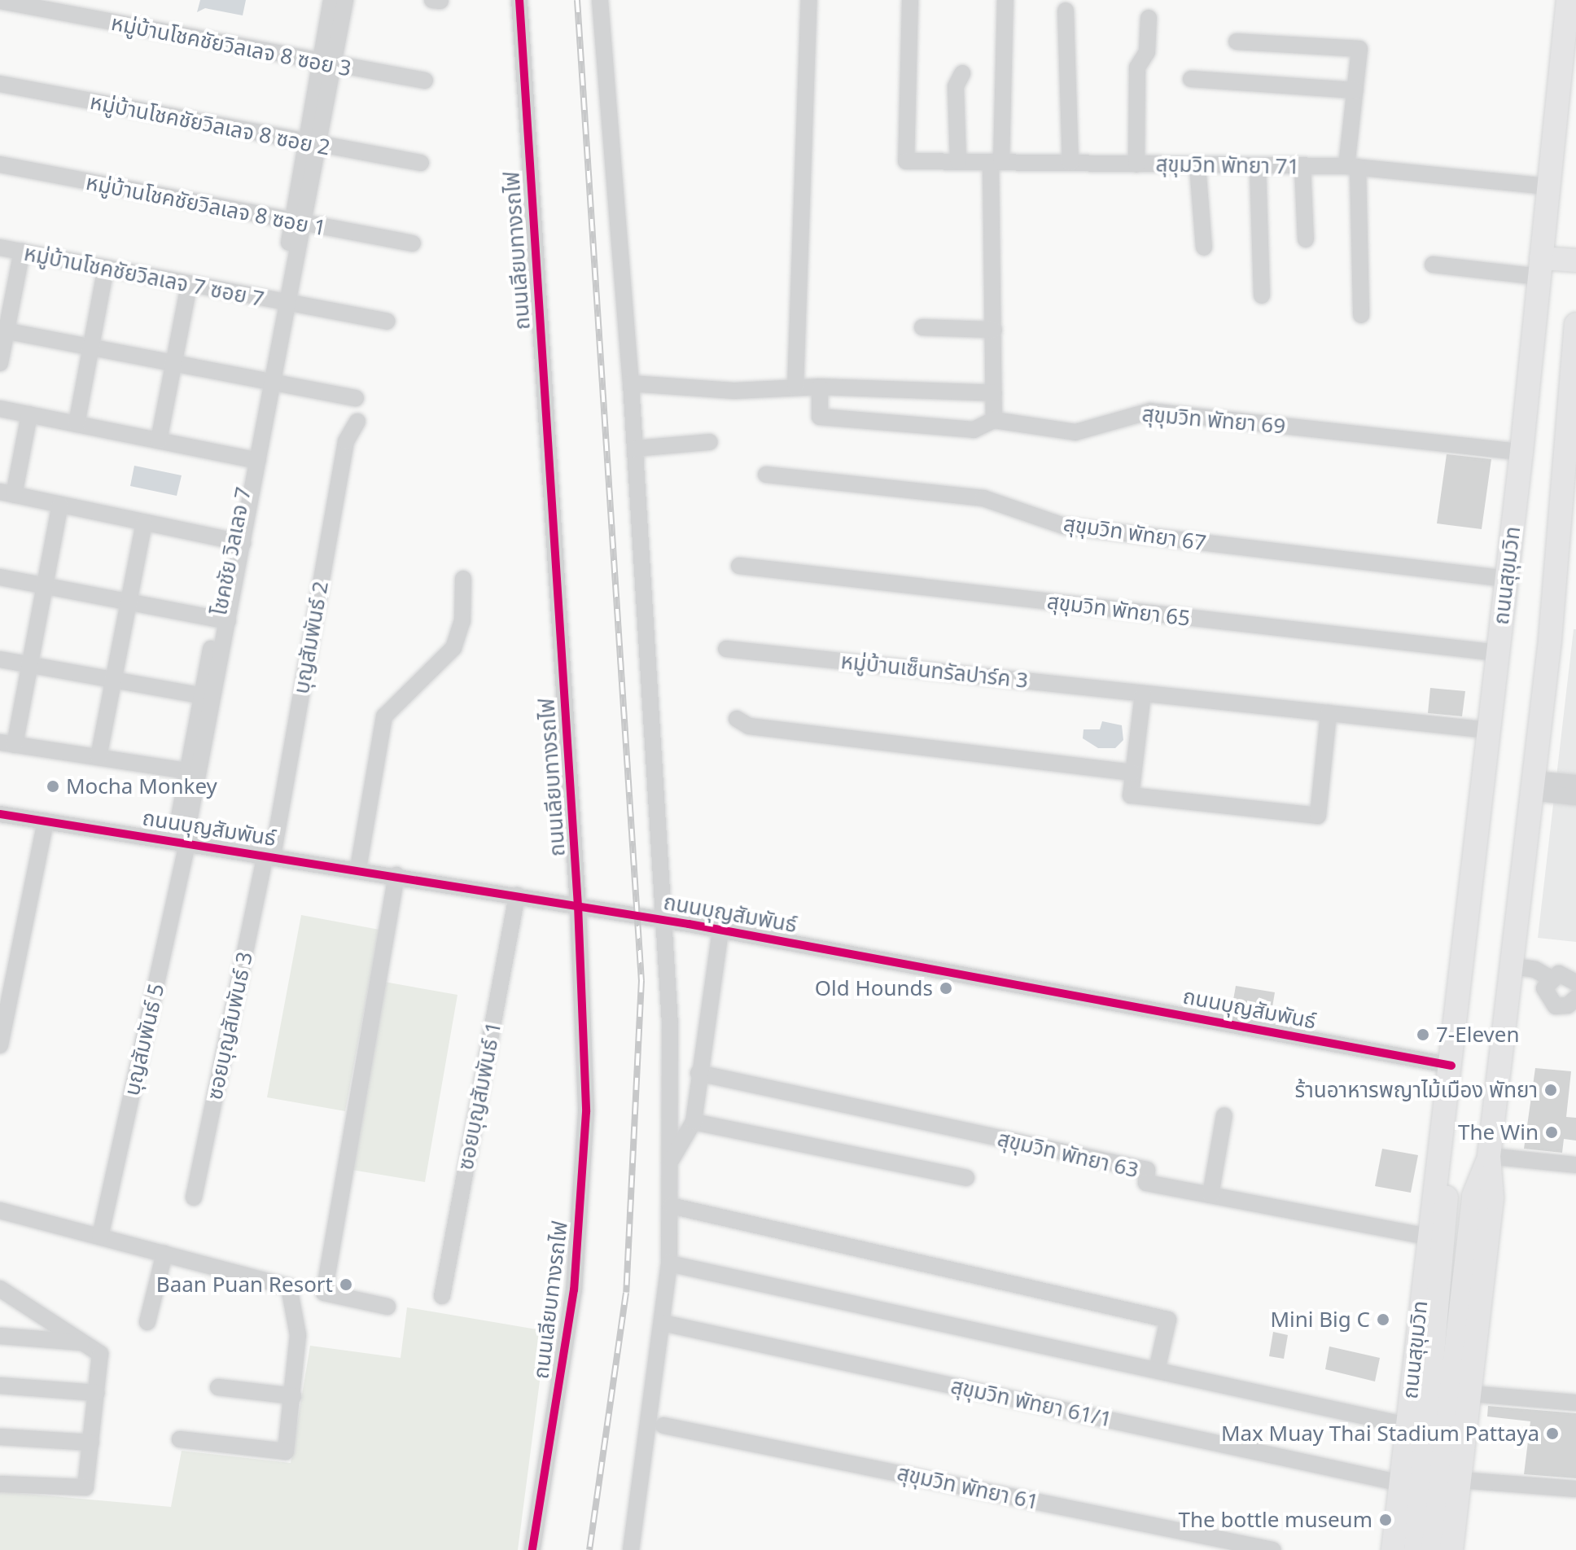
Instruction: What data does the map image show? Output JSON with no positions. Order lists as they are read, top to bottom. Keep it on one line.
{"streets":{"highway":["ถนนสุขุมวิท"],"street":["หมู่บ้านโชคชัยวิลเลจ 8 ซอย 3","หมู่บ้านโชคชัยวิลเลจ 8 ซอย 2","สุขุมวิท พัทยา 71","หมู่บ้านโชคชัยวิลเลจ 8 ซอย 1","ถนนเลียบทางรถไฟ","หมู่บ้านโชคชัยวิลเลจ 7 ซอย 7","สุขุมวิท พัทยา 69","สุขุมวิท พัทยา 67","โชคชัย วิลเลจ 7","สุขุมวิท พัทยา 65","บุญสัมพันธ์ 2","หมู่บ้านเซ็นทรัลปาร์ค 3","ถนนบุญสัมพันธ์","ซอยบุญสัมพันธ์ 3","บุญสัมพันธ์ 5","ซอยบุญสัมพันธ์ 1","สุขุมวิท พัทยา 63","สุขุมวิท พัทยา 61/1","สุขุมวิท พัทยา 61"]},"crossings":[["หมู่บ้านโชคชัยวิลเลจ 8 ซอย 3","โชคชัย วิลเลจ 7"],["หมู่บ้านโชคชัยวิลเลจ 8 ซอย 2","โชคชัย วิลเลจ 7"],["สุขุมวิท พัทยา 71","ถนนสุขุมวิท"],["หมู่บ้านโชคชัยวิลเลจ 8 ซอย 1","โชคชัย วิลเลจ 7"],["ถนนเลียบทางรถไฟ","ถนนบุญสัมพันธ์"],["หมู่บ้านโชคชัยวิลเลจ 7 ซอย 7","โชคชัย วิลเลจ 7"],["สุขุมวิท พัทยา 69","ถนนสุขุมวิท"],["สุขุมวิท พัทยา 67","ถนนสุขุมวิท"],["โชคชัย วิลเลจ 7","ถนนบุญสัมพันธ์"],["โชคชัย วิลเลจ 7","บุญสัมพันธ์ 5"],["ถนนสุขุมวิท","สุขุมวิท พัทยา 65"],["ถนนสุขุมวิท","หมู่บ้านเซ็นทรัลปาร์ค 3"],["ถนนสุขุมวิท","ถนนบุญสัมพันธ์"],["ถนนสุขุมวิท","สุขุมวิท พัทยา 63"],["ถนนสุขุมวิท","สุขุมวิท พัทยา 61/1"],["บุญสัมพันธ์ 2","ถนนบุญสัมพันธ์"],["บุญสัมพันธ์ 2","ซอยบุญสัมพันธ์ 3"],["ถนนบุญสัมพันธ์","ซอยบุญสัมพันธ์ 3"],["ถนนบุญสัมพันธ์","บุญสัมพันธ์ 5"],["ถนนบุญสัมพันธ์","ซอยบุญสัมพันธ์ 1"]],"places":["Mocha Monkey","Old Hounds","7-Eleven","ร้านอาหารพญาไม้เมือง พัทยา","The Win","Baan Puan Resort","Mini Big C","Max Muay Thai Stadium Pattaya","The bottle museum"]}
